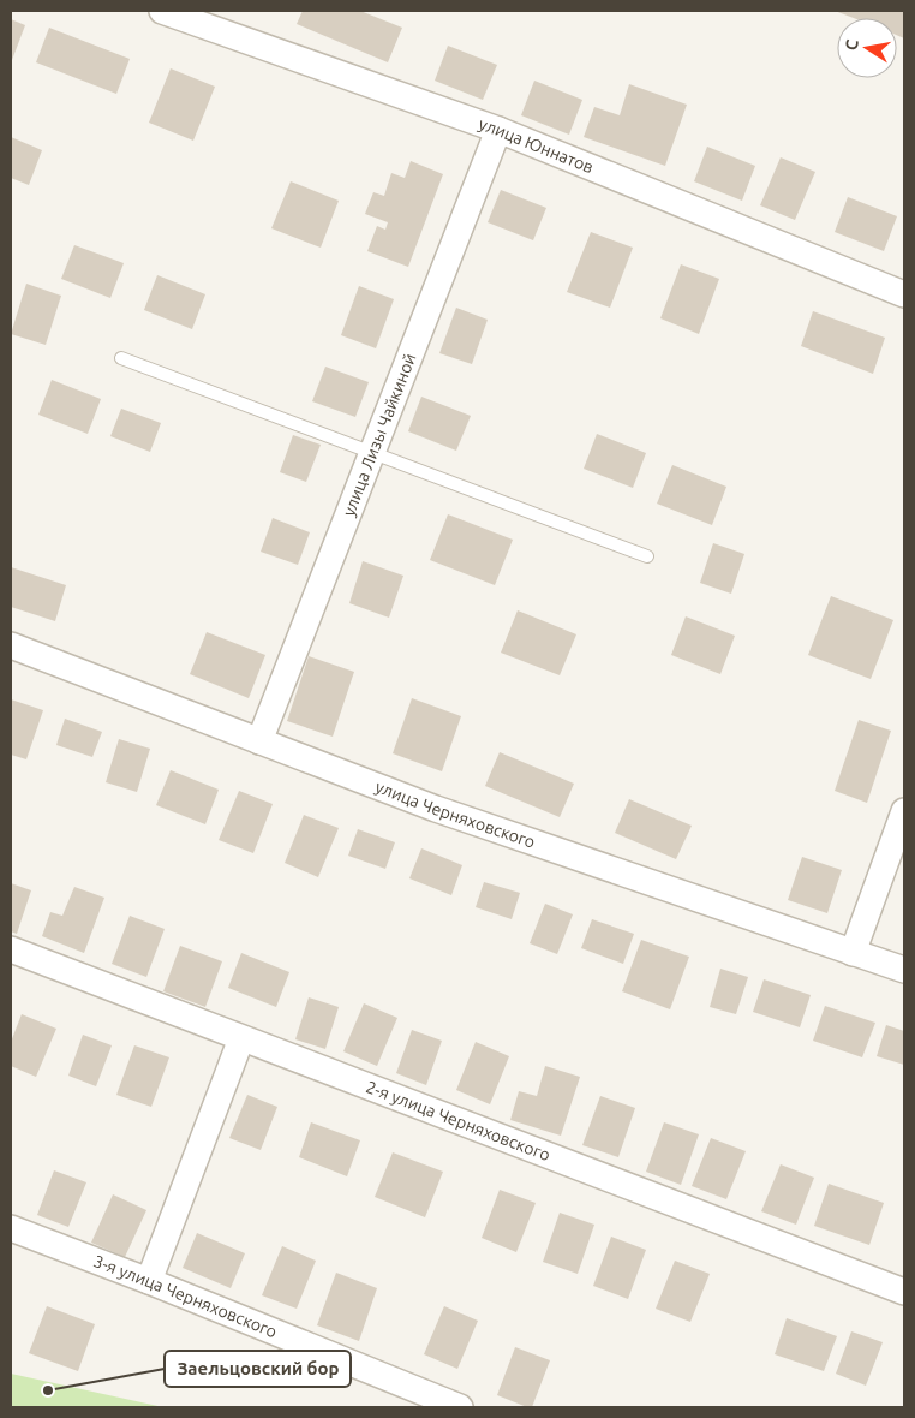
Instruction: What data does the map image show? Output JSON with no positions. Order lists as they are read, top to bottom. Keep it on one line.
{"streets":{"street":["улица Юннатов","улица Лизы Чайкиной","улица Черняховского","2-я улица Черняховского","3-я улица Черняховского"]},"crossings":[["улица Юннатов","улица Лизы Чайкиной"],["улица Лизы Чайкиной","улица Черняховского"]],"places":["Заельцовский бор"],"north":"left"}
